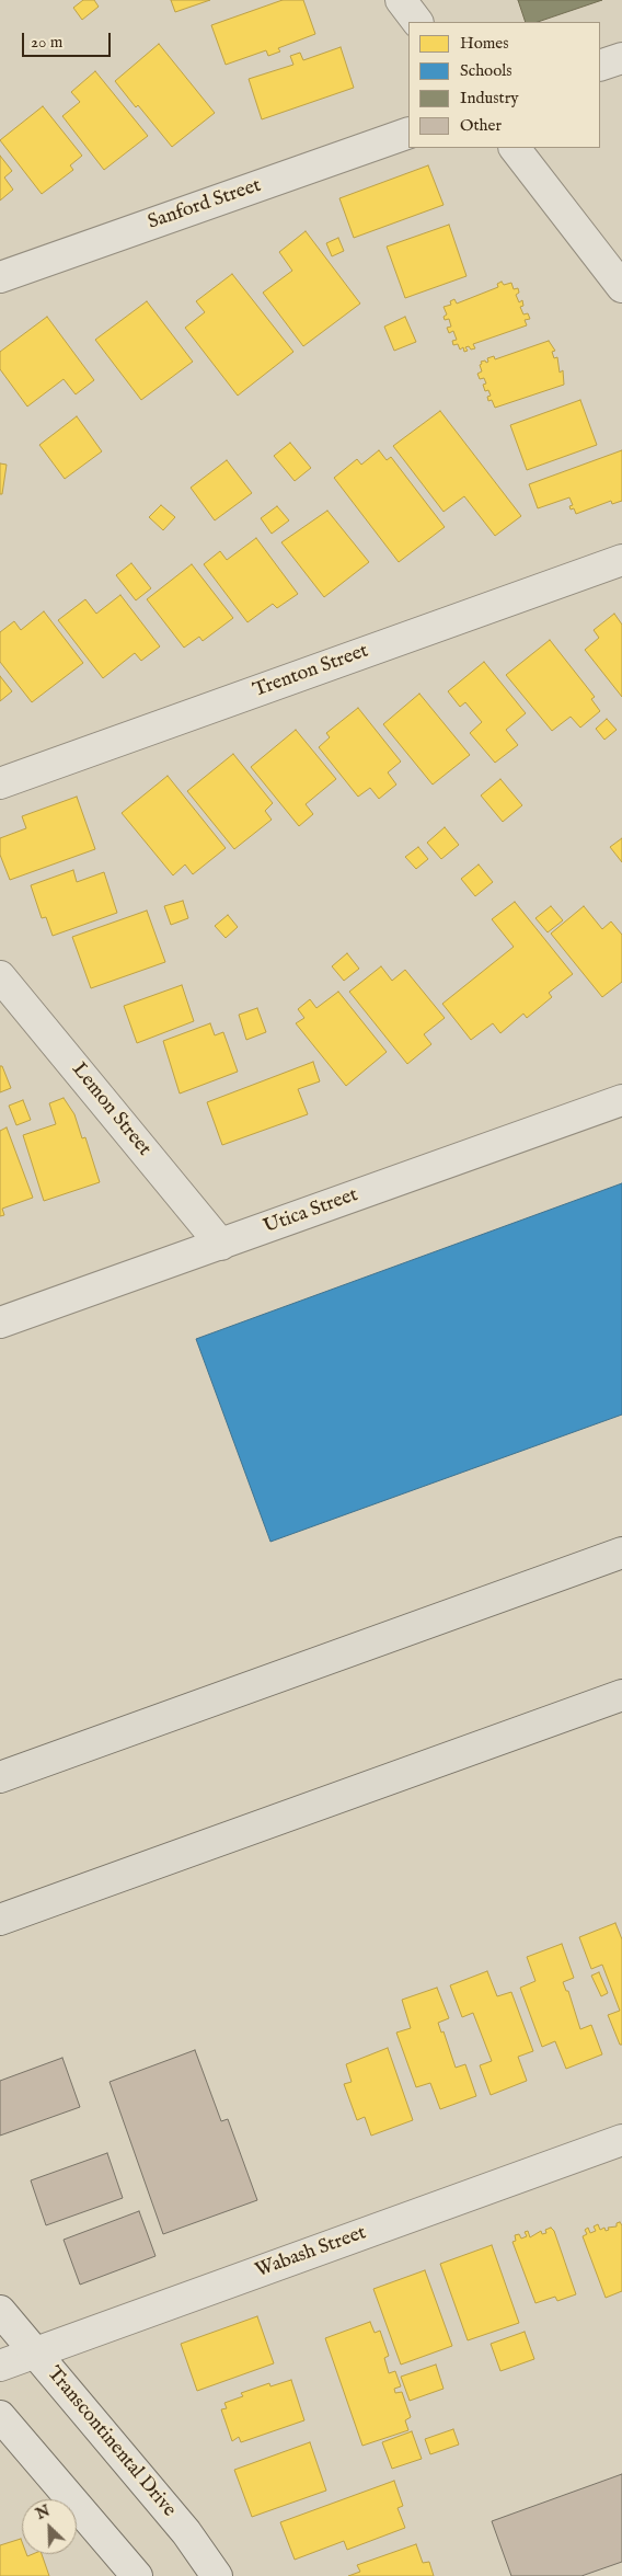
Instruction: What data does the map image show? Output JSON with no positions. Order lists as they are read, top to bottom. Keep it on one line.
{"streets":{"street":["Sanford Street","Trenton Street","Lemon Street","Utica Street","Wabash Street","Transcontinental Drive"]},"crossings":[["Lemon Street","Utica Street"],["Wabash Street","Transcontinental Drive"]],"legend":["Homes","Schools","Industry","Other"],"scale_bar":"20 m","north":"top left"}
